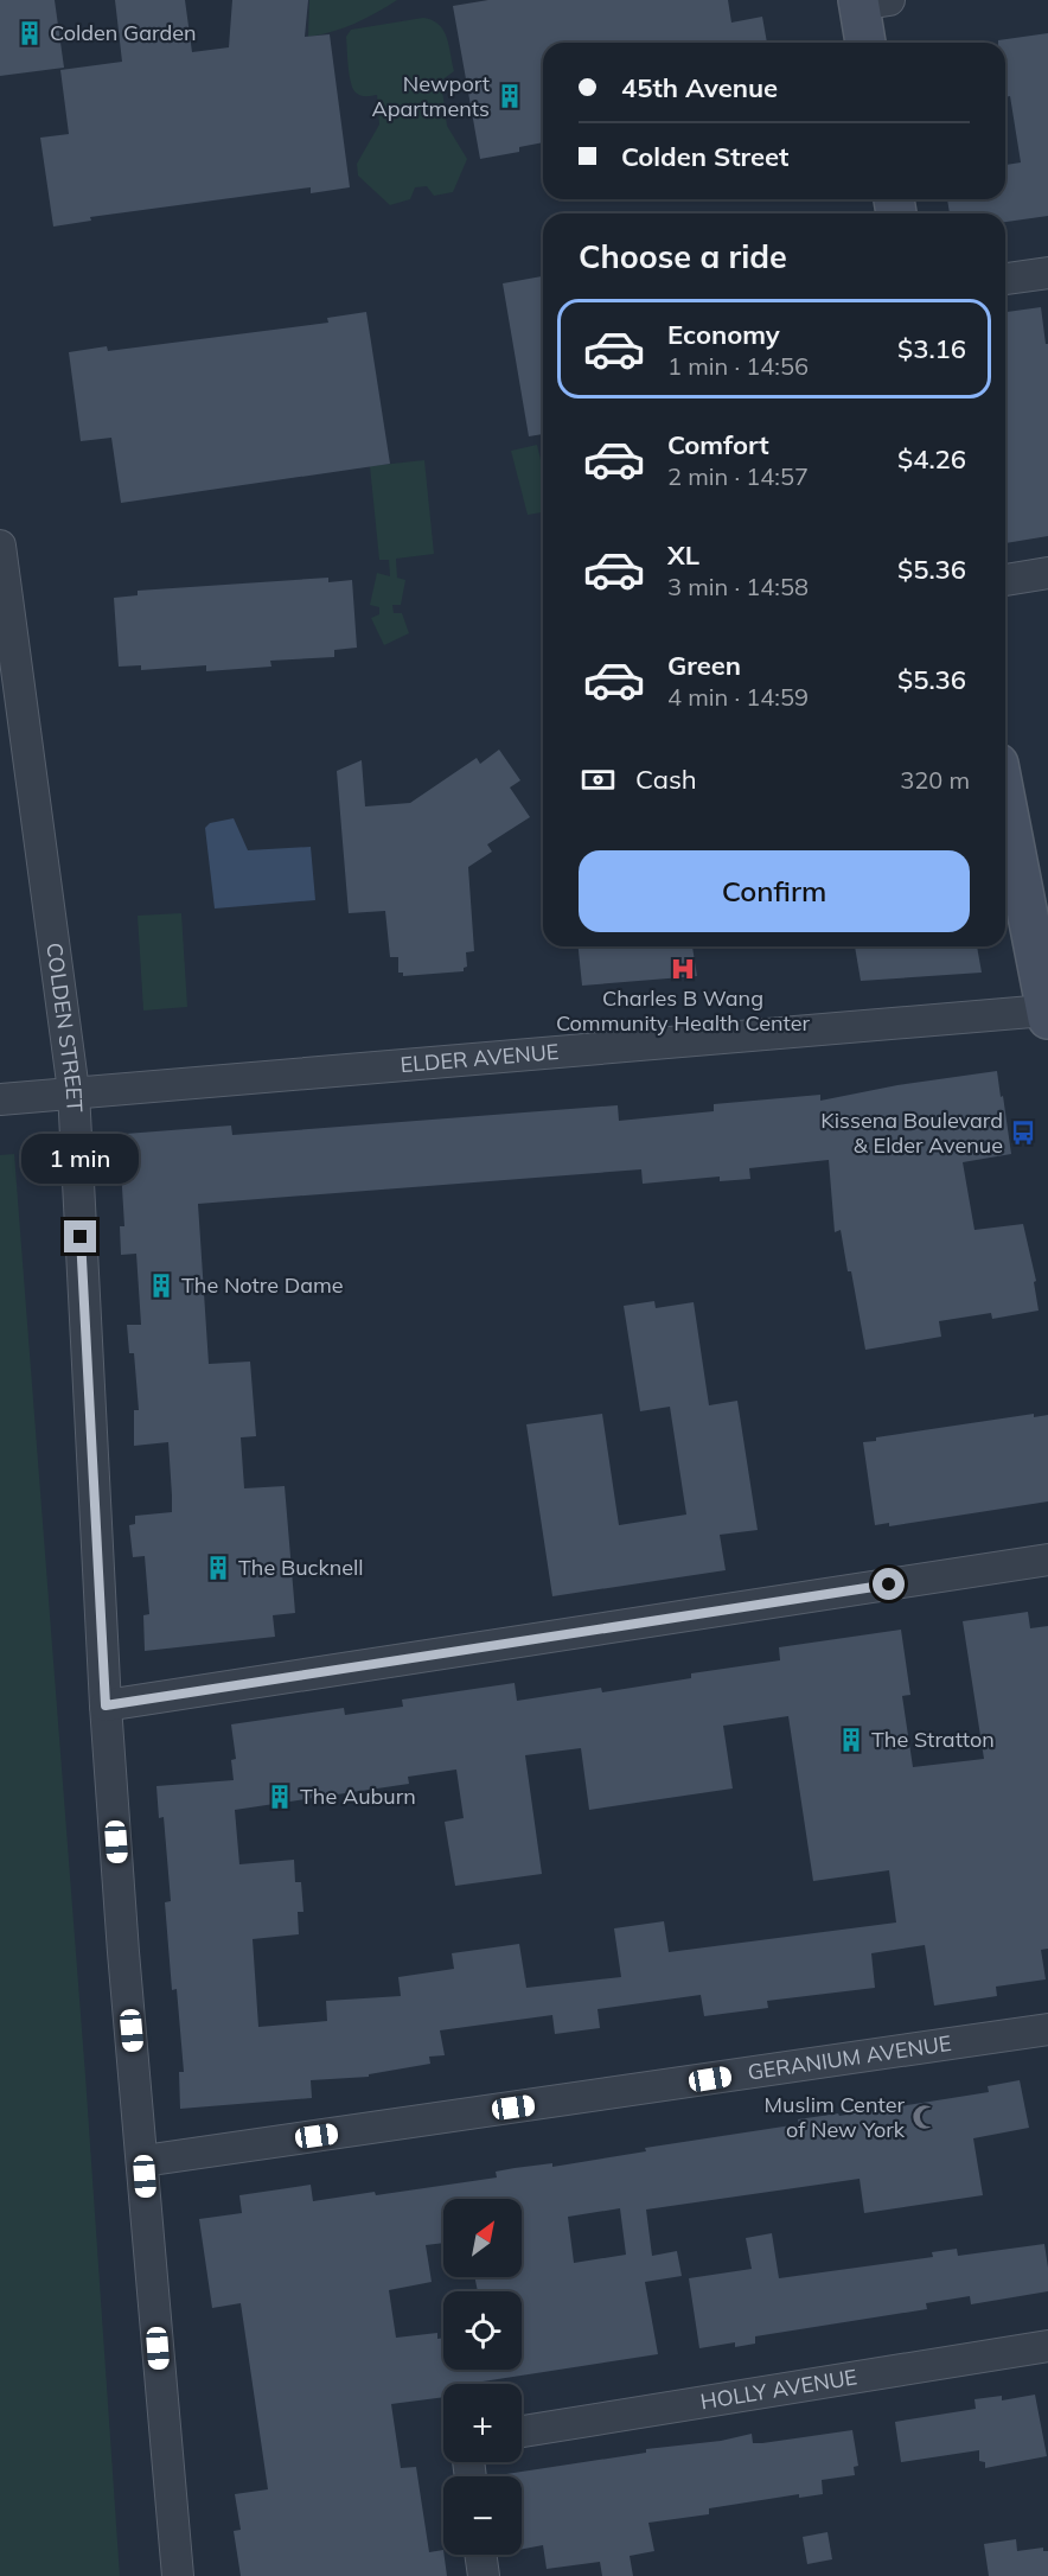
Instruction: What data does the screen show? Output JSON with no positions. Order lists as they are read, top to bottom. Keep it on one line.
{"streets":{"street":["COLDEN STREET","ELDER AVENUE","GERANIUM AVENUE","HOLLY AVENUE"]},"crossings":[["COLDEN STREET","ELDER AVENUE"],["COLDEN STREET","GERANIUM AVENUE"]],"places":{"building":["Colden Garden","Newport Apartments","The Notre Dame","The Bucknell","The Stratton","The Auburn"],"hospital":["Charles B Wang Community Health Center"],"bus stop":["Kissena Boulevard & Elder Avenue"],"mosque":["Muslim Center of New York"]},"north":"top right","page":{"banner":["45th Avenue","Colden Street"],"heading":"Choose a ride","list":[{"name":"Economy","note":"1 min · 14:56","value":"$3.16"},{"name":"Comfort","note":"2 min · 14:57","value":"$4.26"},{"name":"XL","note":"3 min · 14:58","value":"$5.36"},{"name":"Green","note":"4 min · 14:59","value":"$5.36"}],"pay":["Cash","320 m"],"buttons":"Confirm","bubble":"1 min","map_buttons":["+","−"]}}
